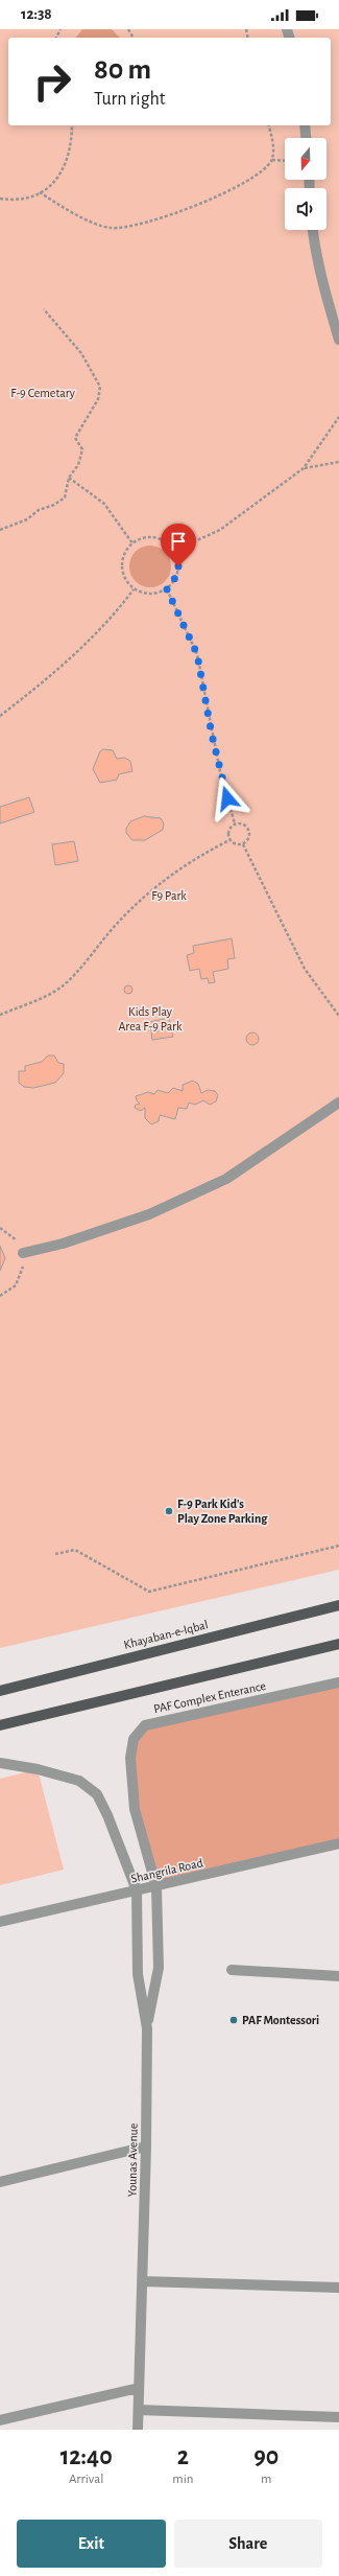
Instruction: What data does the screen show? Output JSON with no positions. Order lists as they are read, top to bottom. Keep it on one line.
{"streets":{"main road":["Khayaban-e-Iqbal"],"street":["PAF Complex Enterance","Shangrila Road","Younas Avenue"]},"crossings":[["PAF Complex Enterance","Shangrila Road"],["PAF Complex Enterance","Younas Avenue"],["Shangrila Road","Younas Avenue"]],"parks":["F-9 Cemetary","F9 Park","Kids Play Area F-9 Park"],"places":["F-9 Park Kid's Play Zone Parking","PAF Montessori"],"north":"bottom","page":{"status":"12:38","turn":["80 m","Turn right"],"eta":["12:40","Arrival","2","min","90","m"],"buttons":["Exit","Share"]}}
